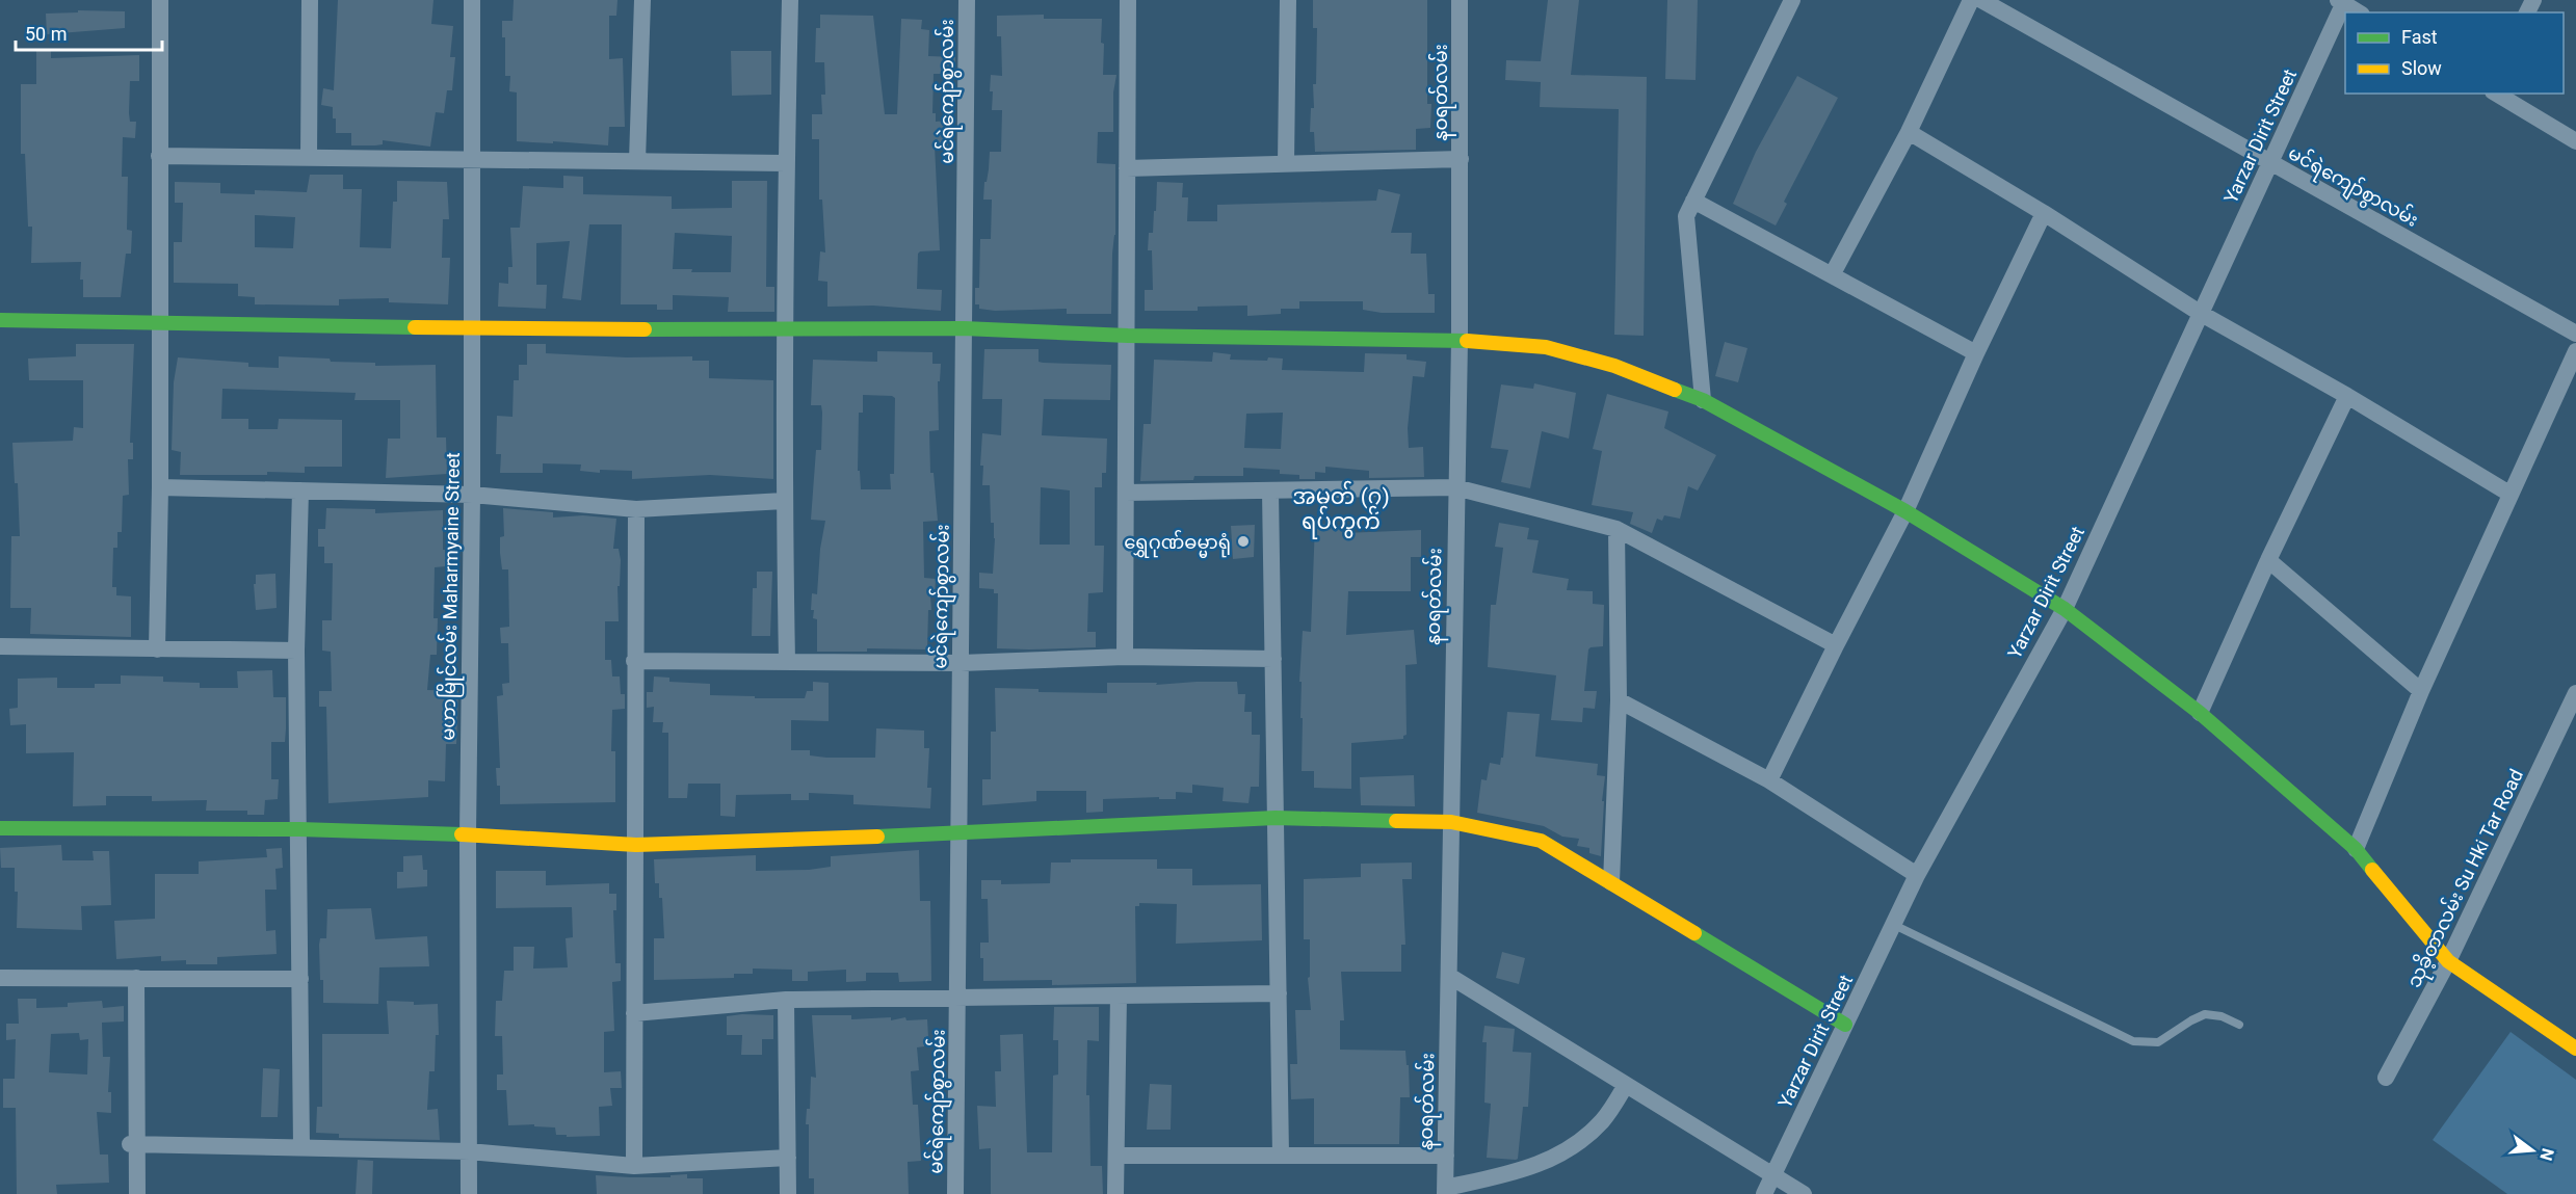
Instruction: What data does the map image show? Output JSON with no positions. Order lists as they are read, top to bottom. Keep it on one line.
{"streets":{"street":["မင်ရဲကျော်စွာလမ်း","နဝရတ်လမ်း","Yarzar Dirit Street","မဟာမြိုင်လမ်း Maharmyaine Street","သုခိ့တာလမ်း Su Hki Tar Road"]},"crossings":[["မင်ရဲကျော်စွာလမ်း","Yarzar Dirit Street"]],"districts":["အမှတ် (၇) ရပ်ကွက်"],"places":["ရွှေဂုဏ်ဓမ္မာရုံ"],"legend":["Fast","Slow"],"scale_bar":"50 m","north":"right"}
